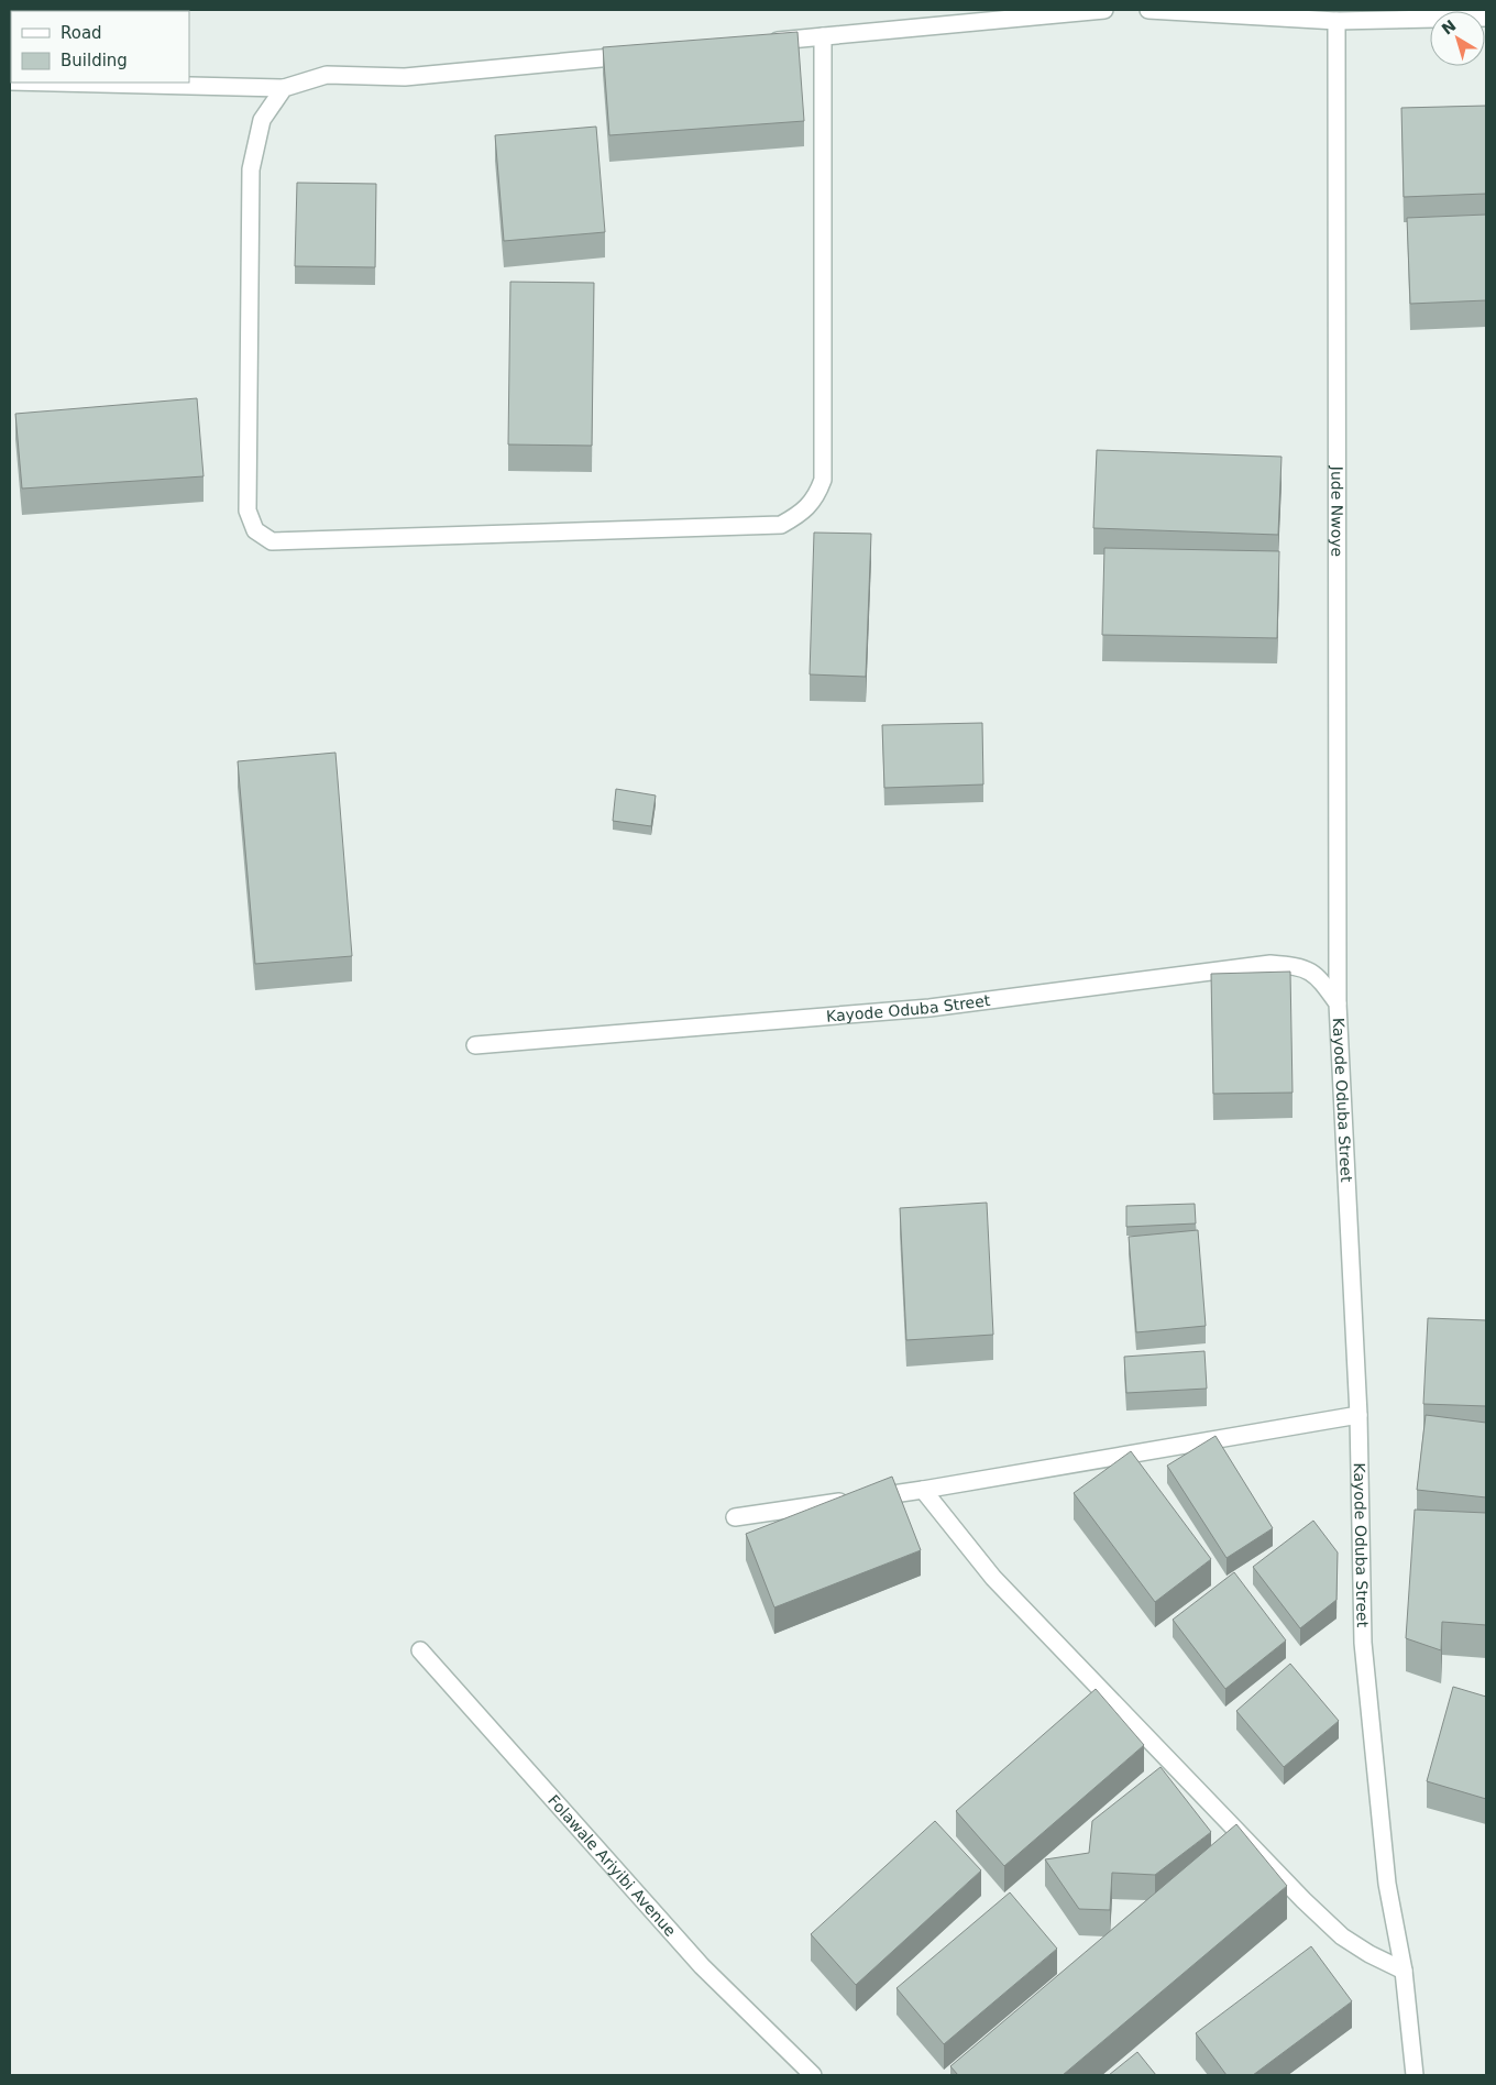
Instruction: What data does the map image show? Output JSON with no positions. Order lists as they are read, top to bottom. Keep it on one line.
{"streets":{"street":["Jude Nwoye","Kayode Oduba Street","Folawale Ariyibi Avenue"]},"crossings":[["Jude Nwoye","Kayode Oduba Street"]],"legend":["Road","Building"],"north":"top left"}
